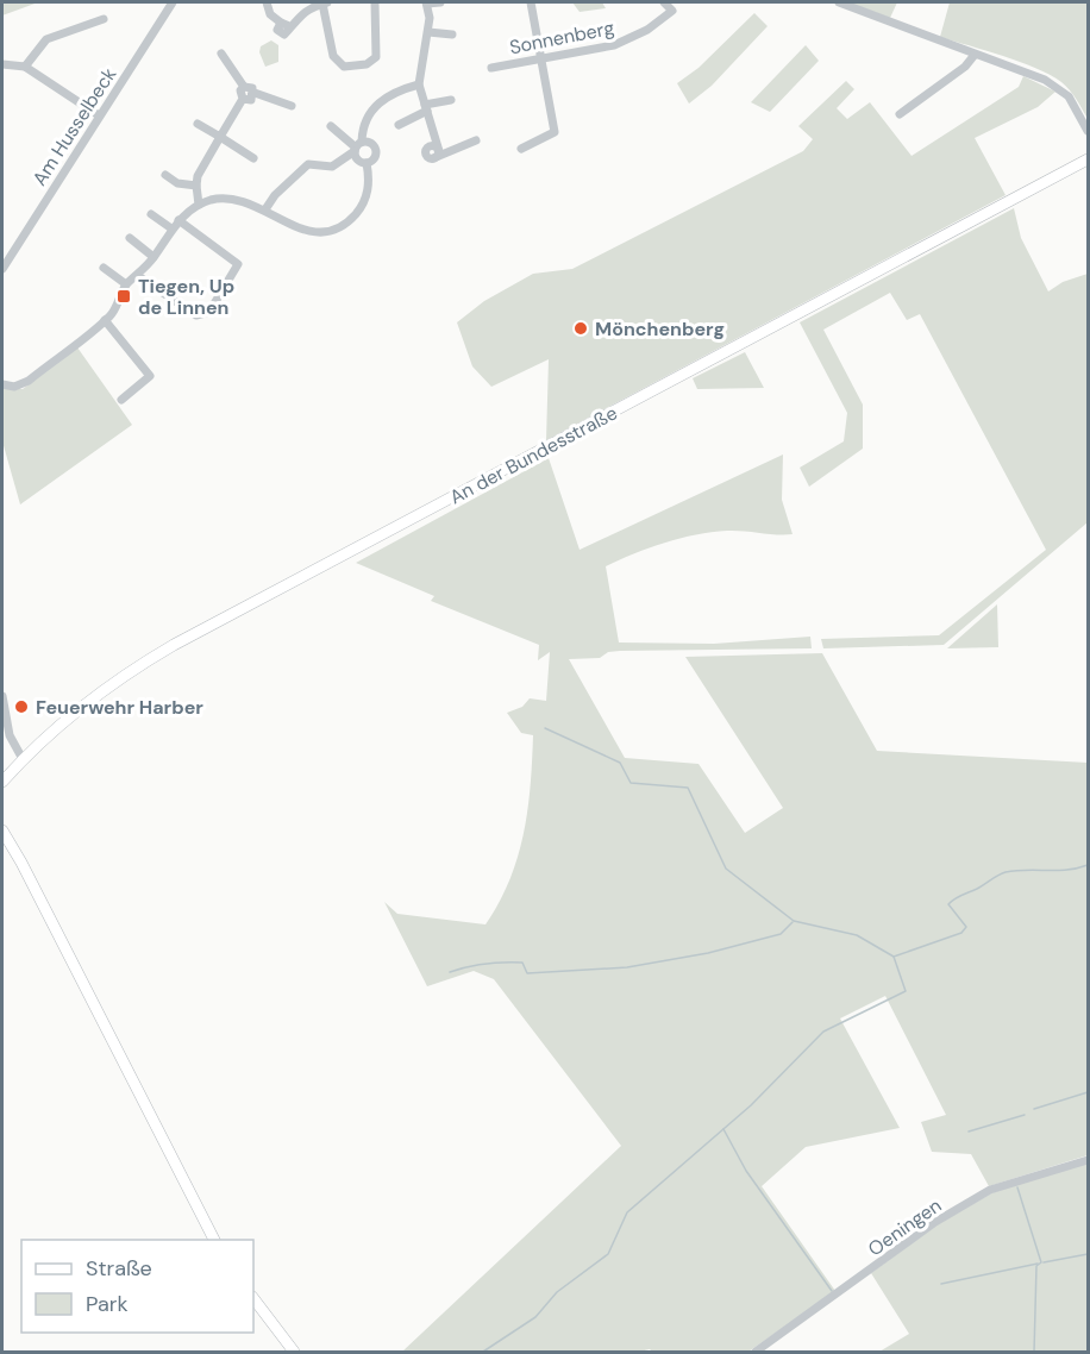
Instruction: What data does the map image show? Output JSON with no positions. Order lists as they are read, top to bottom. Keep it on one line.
{"streets":{"main road":["An der Bundesstraße"],"street":["Sonnenberg","Am Husselbeck","Oeningen"]},"places":{"transit":["Tiegen, Up de Linnen"],"other":["Mönchenberg","Feuerwehr Harber"]},"legend":["Straße","Park"]}
